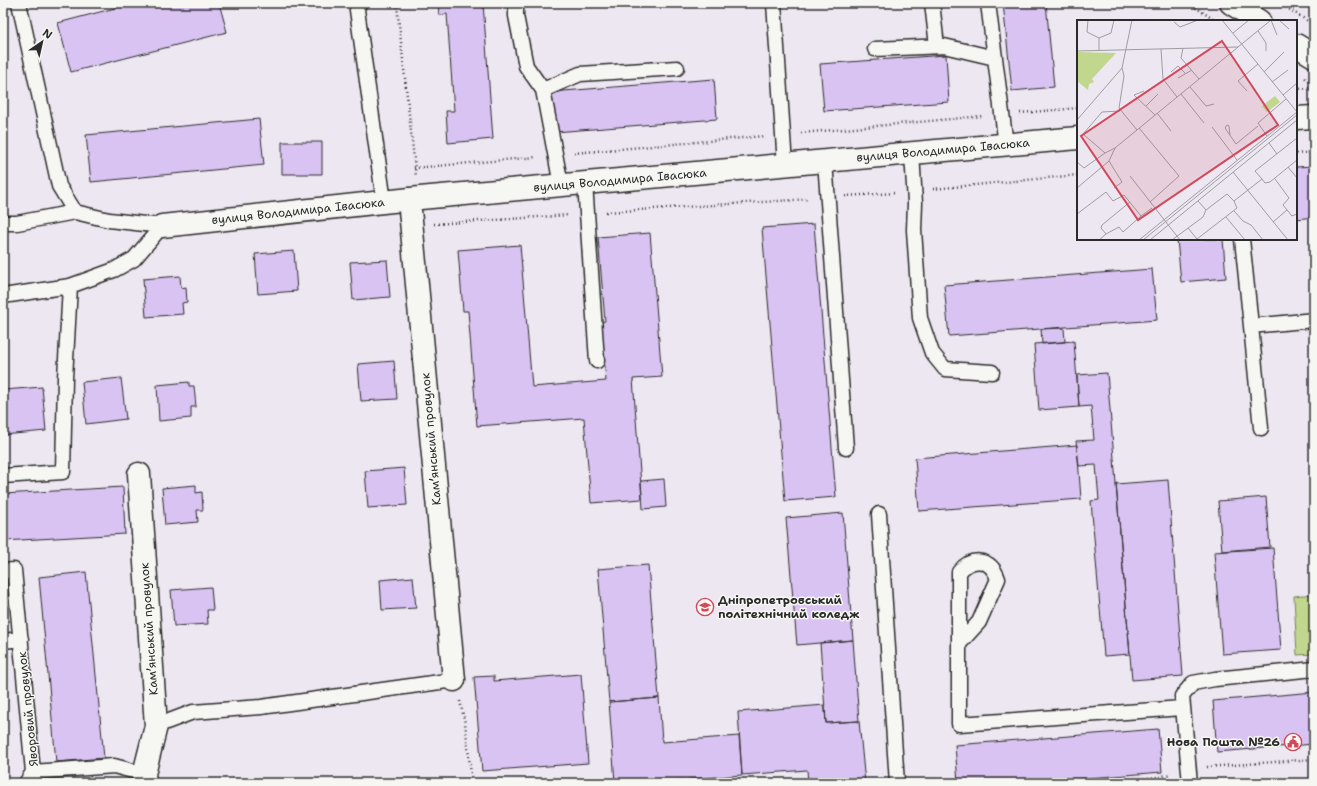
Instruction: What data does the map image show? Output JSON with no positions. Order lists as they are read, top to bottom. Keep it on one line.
{"streets":{"street":["вулиця Володимира Івасюка","Камʼянський провулок"],"lane":["Яворовий провулок"]},"crossings":[["вулиця Володимира Івасюка","Камʼянський провулок"],["Камʼянський провулок","Яворовий провулок"]],"places":{"school or university":["Дніпропетровський політехнічний коледж"],"public building":["Нова Пошта №26"]},"north":"top right"}
